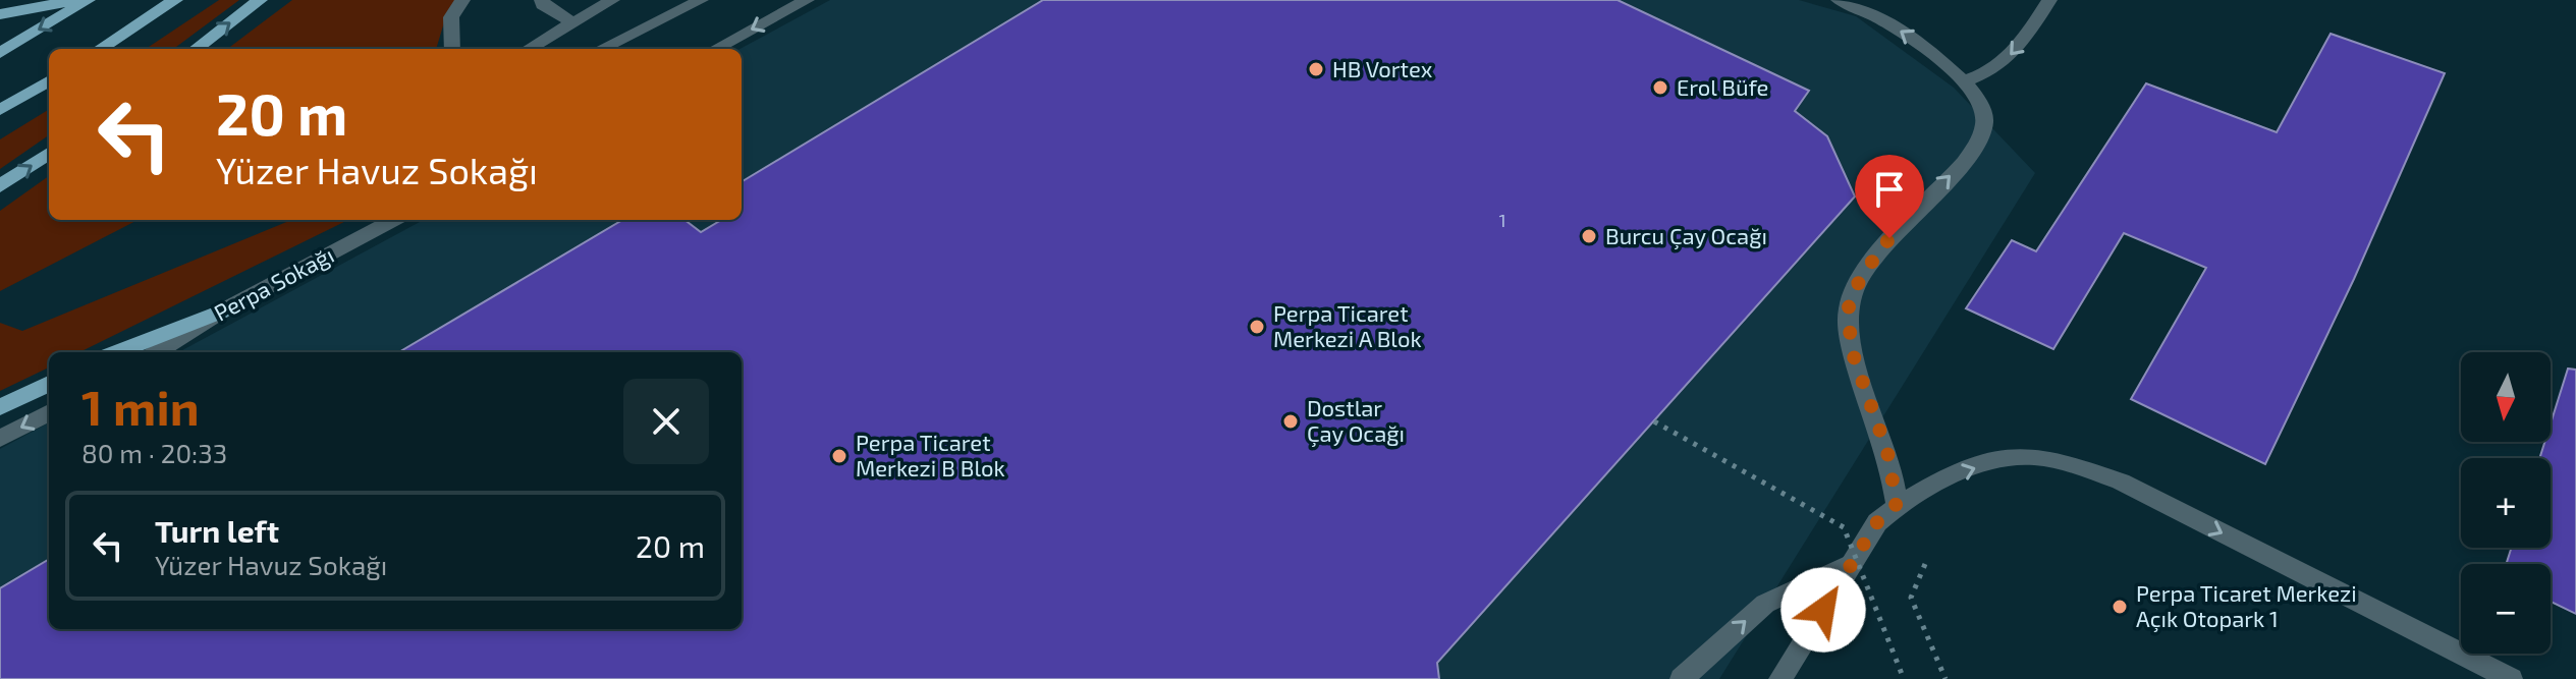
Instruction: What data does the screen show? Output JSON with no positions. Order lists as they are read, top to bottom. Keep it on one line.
{"streets":{"street":["Perpa Sokağı"]},"places":["HB Vortex","Erol Büfe","Burcu Çay Ocağı","Perpa Ticaret Merkezi A Blok","Dostlar Çay Ocağı","Perpa Ticaret Merkezi B Blok","Perpa Ticaret Merkezi Açık Otopark 1"],"house_numbers":["1"],"north":"bottom","page":{"turn":["20 m","Yüzer Havuz Sokağı"],"map_buttons":["+","−"],"heading":["1 min","80 m · 20:33"],"list":[{"name":"Turn left","note":"Yüzer Havuz Sokağı","value":"20 m"}]}}
